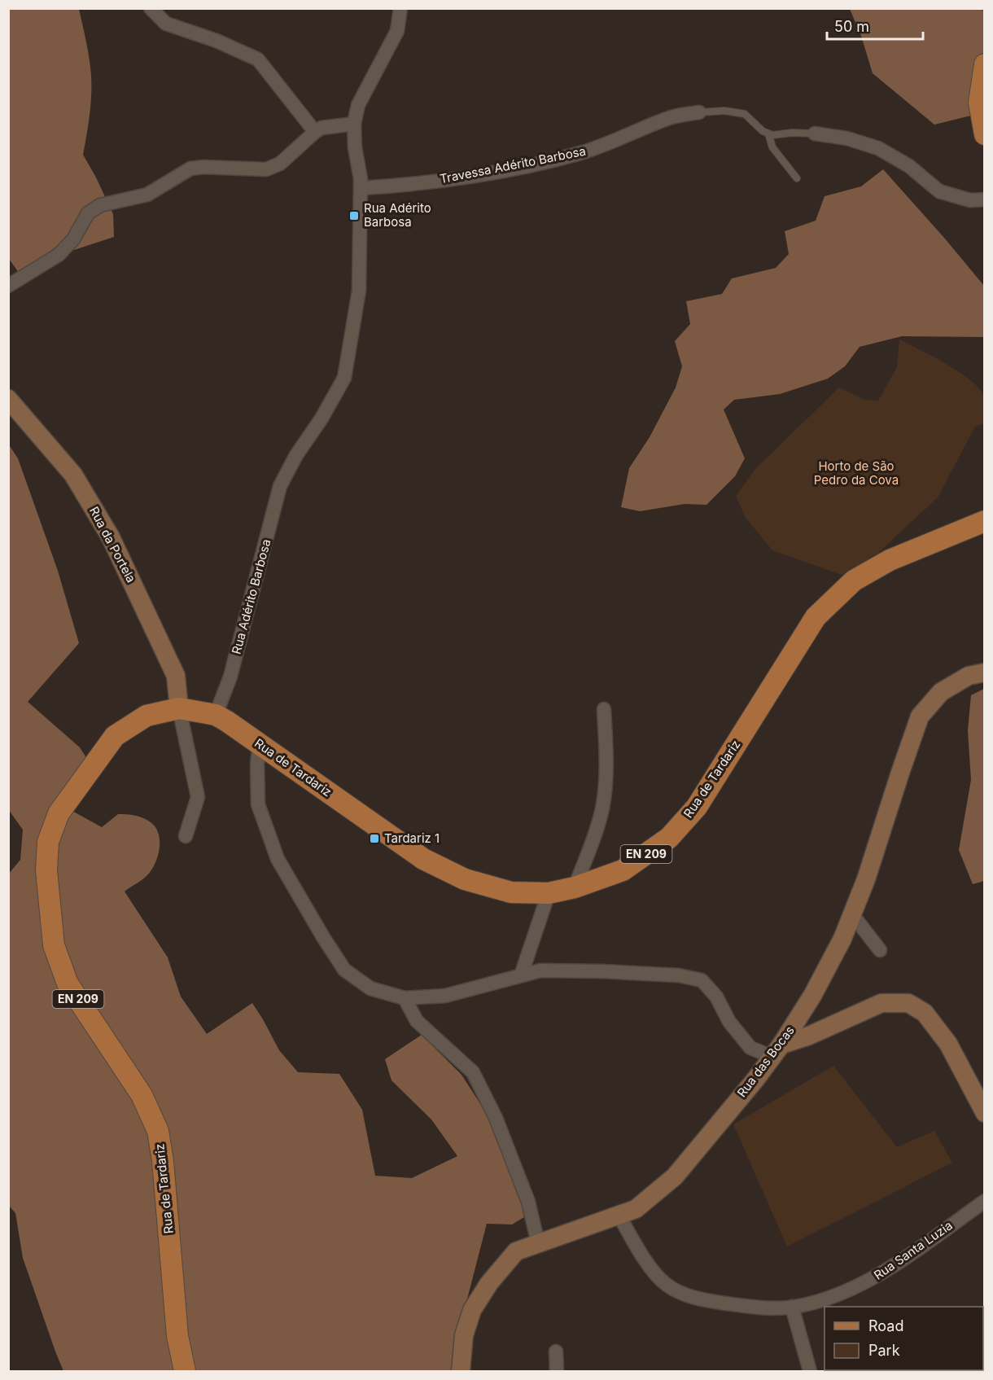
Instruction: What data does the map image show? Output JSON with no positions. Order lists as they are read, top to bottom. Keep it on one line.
{"streets":{"main road":["Rua de Tardariz","EN 209"],"street":["Travessa Adérito Barbosa","Rua da Portela","Rua Adérito Barbosa","Rua das Bocas","Rua Santa Luzia"]},"crossings":[["Travessa Adérito Barbosa","Rua Adérito Barbosa"],["Rua da Portela","Rua de Tardariz"],["Rua Adérito Barbosa","Rua de Tardariz"],["Rua das Bocas","Rua Santa Luzia"]],"parks":["Horto de São Pedro da Cova"],"places":{"transit":["Rua Adérito Barbosa","Tardariz 1"]},"legend":["Road","Park"],"scale_bar":"50 m"}
